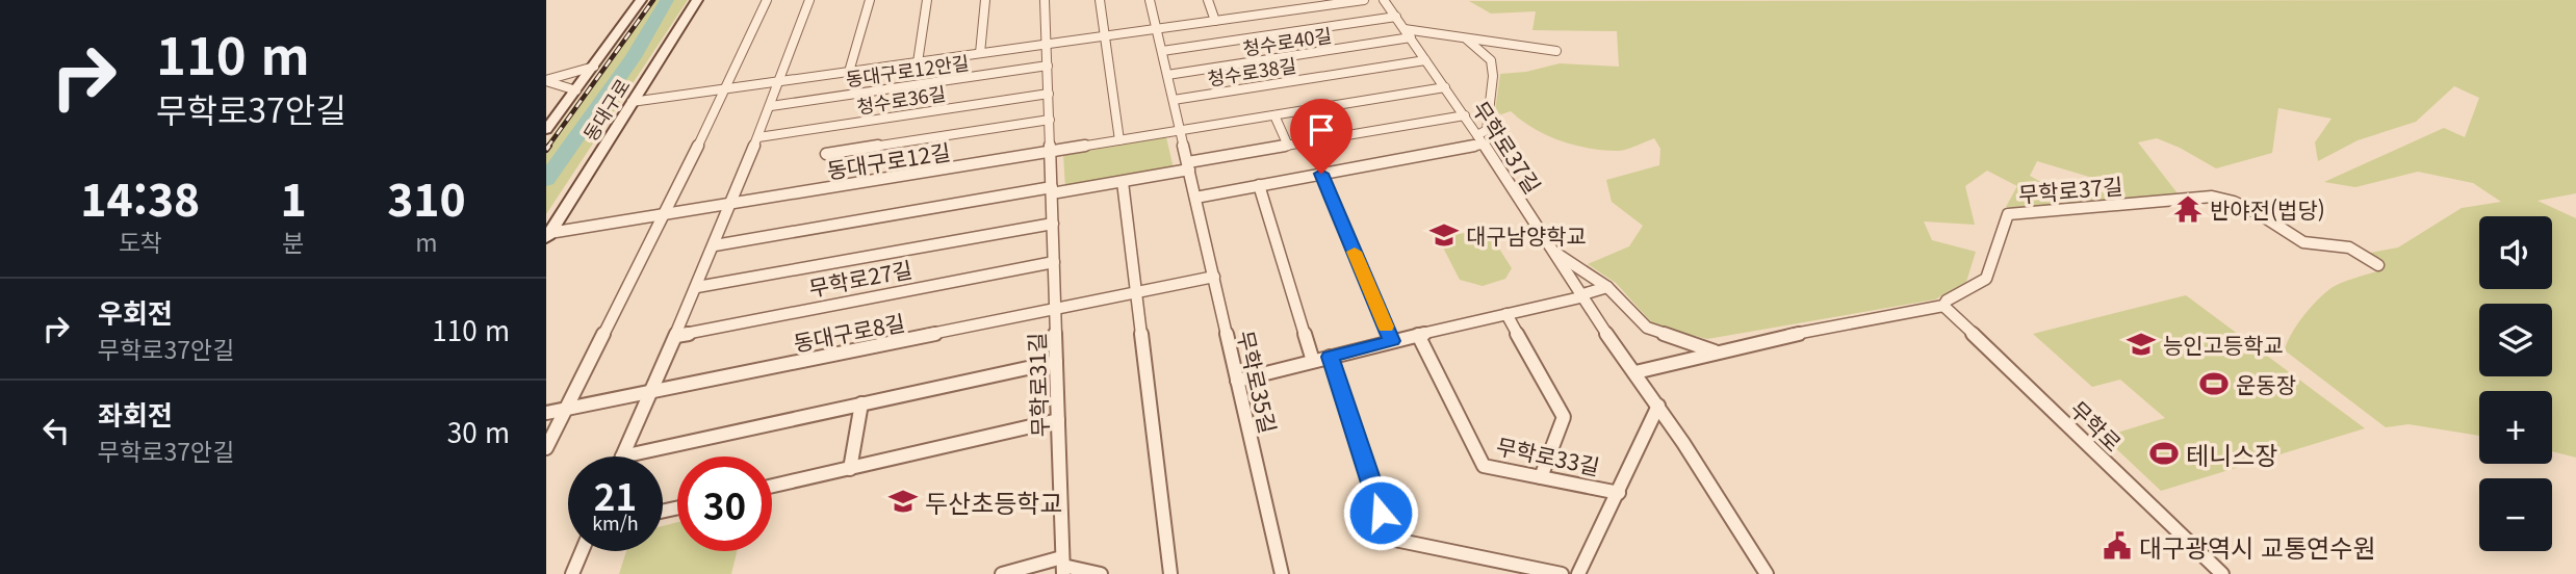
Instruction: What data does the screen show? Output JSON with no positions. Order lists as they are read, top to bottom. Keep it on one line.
{"streets":{"main road":["동대구로"],"street":["청수로40길","동대구로12안길","청수로38길","청수로36길","무학로37길","동대구로12길","무학로27길","동대구로8길","무학로35길","무학로31길","무학로","무학로33길"]},"crossings":[["청수로40길","청수로38길"],["동대구로","동대구로12길"],["무학로37길","동대구로12길"],["무학로37길","무학로"],["무학로37길","무학로33길"],["동대구로12길","무학로35길"],["동대구로12길","무학로31길"],["무학로27길","무학로31길"],["동대구로8길","무학로35길"],["동대구로8길","무학로31길"]],"places":{"temple":["반야전(법당)"],"school or university":["대구남양학교","능인고등학교","두산초등학교"],"sports":["운동장","테니스장"],"public building":["대구광역시 교통연수원"]},"page":{"turn":["110 m","무학로37안길"],"eta":["14:38","도착","1","분","310","m"],"map_buttons":["+","−"],"list":[{"name":"우회전","note":"무학로37안길","value":"110 m"},{"name":"좌회전","note":"무학로37안길","value":"30 m"}],"speed":"21 km/h","limit":"30"}}
